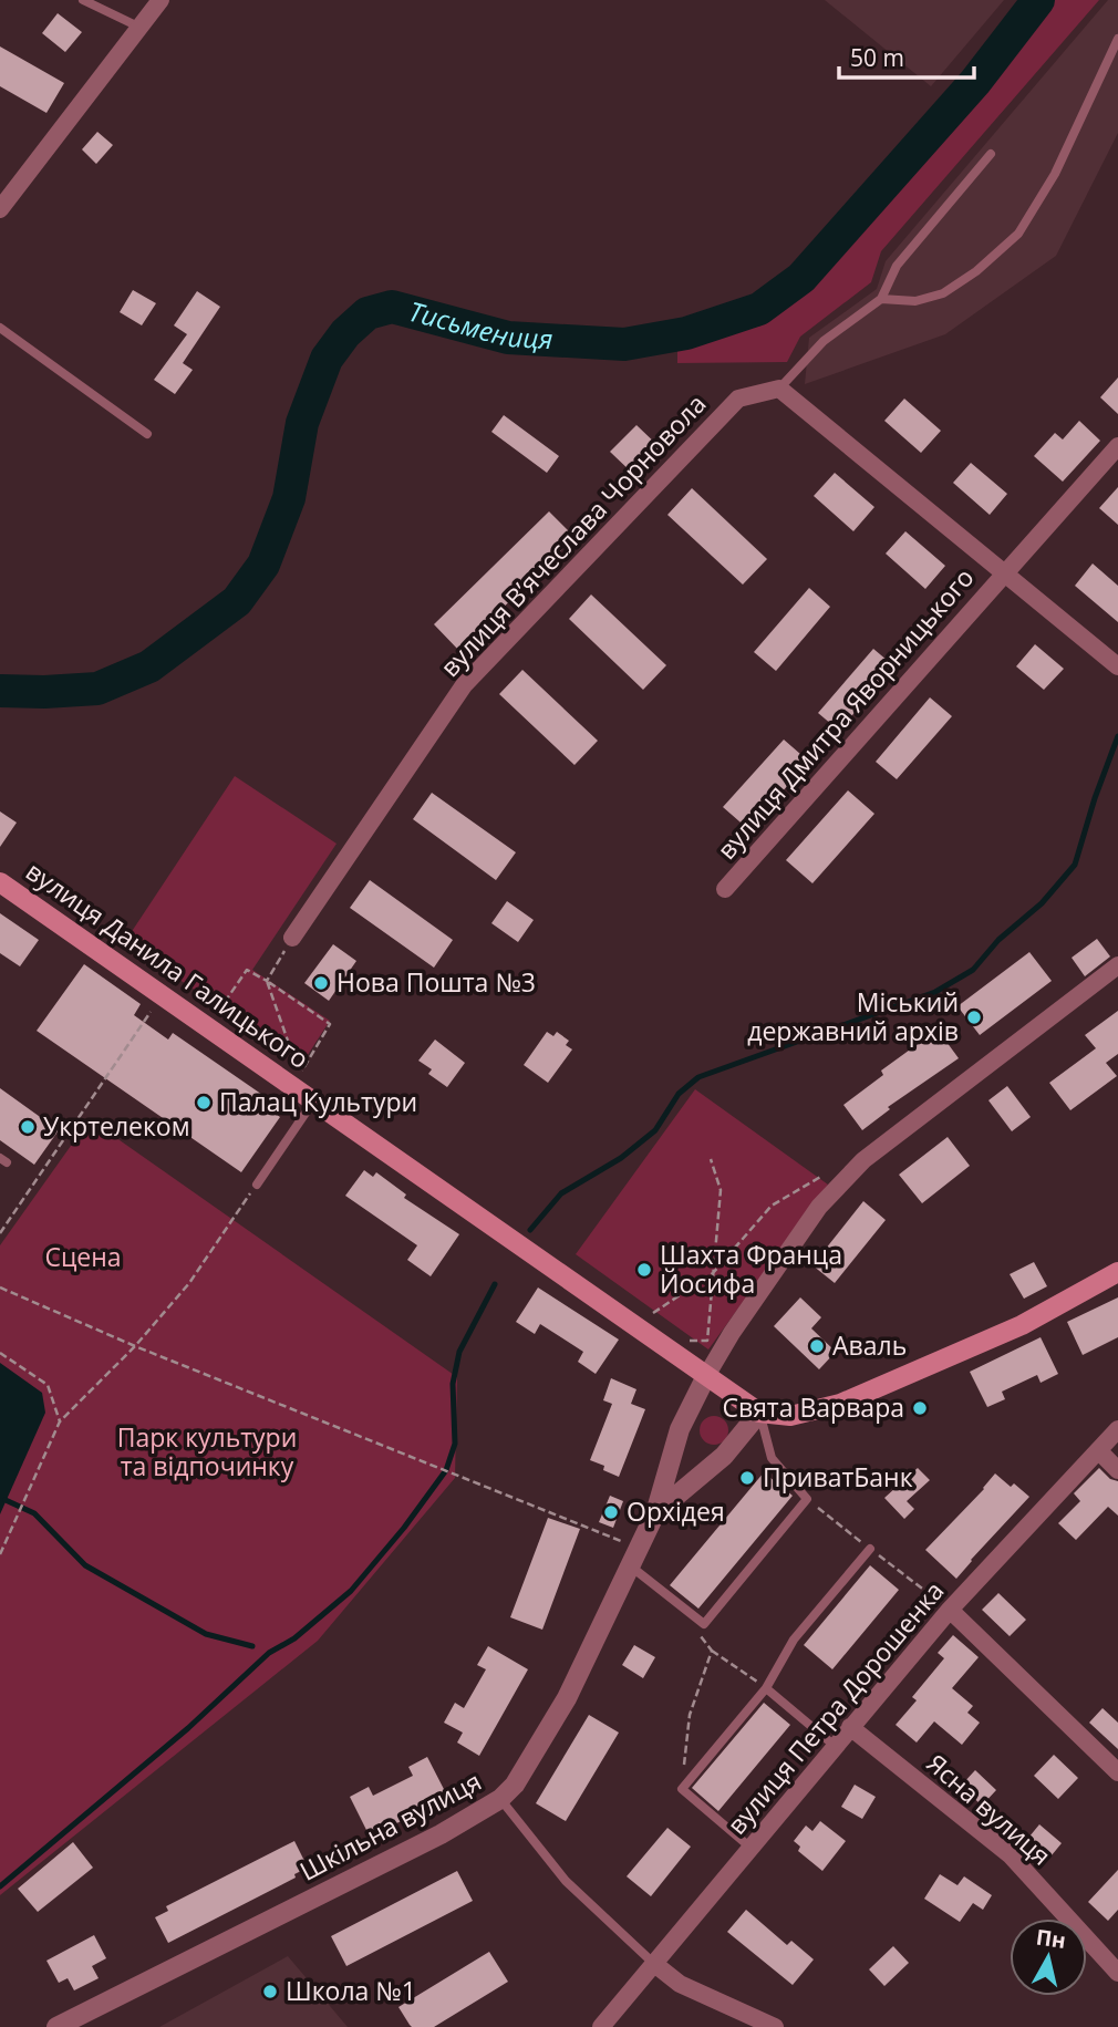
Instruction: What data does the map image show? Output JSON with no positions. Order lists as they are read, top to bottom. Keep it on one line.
{"streets":{"main road":["вулиця Данила Галицького"],"street":["вулиця Вʼячеслава Чорновола","вулиця Дмитра Яворницького","вулиця Петра Дорошенка","Ясна вулиця","Шкільна вулиця"]},"crossings":[["вулиця Вʼячеслава Чорновола","вулиця Дмитра Яворницького"],["вулиця Данила Галицького","Шкільна вулиця"],["вулиця Петра Дорошенка","Ясна вулиця"]],"water":["Тисьмениця"],"parks":["Сцена","Парк культури та відпочинку"],"places":["Нова Пошта №3","Міський державний архів","Палац Культури","Укртелеком","Шахта Франца Йосифа","Аваль","Свята Варвара","ПриватБанк","Орхідея","Школа №1"],"scale_bar":"50 m","north":"top"}
